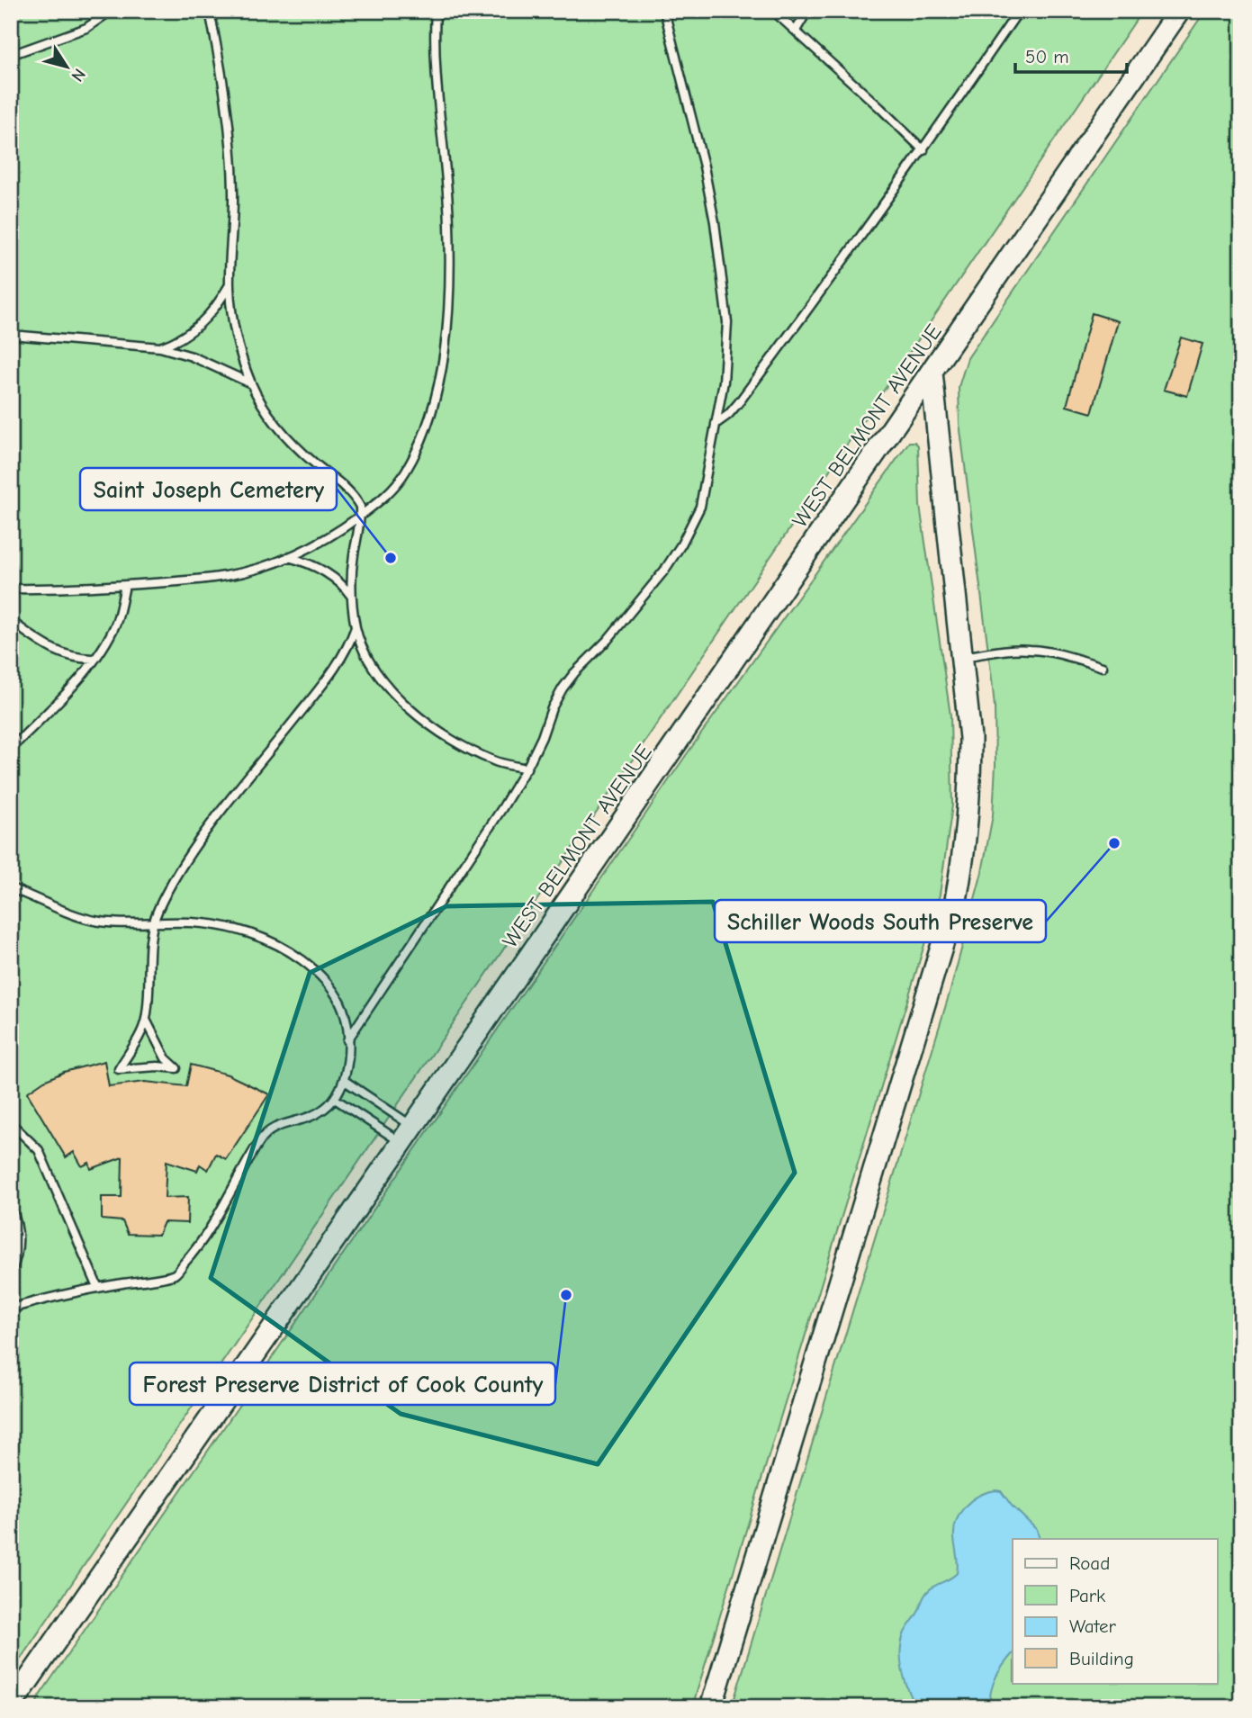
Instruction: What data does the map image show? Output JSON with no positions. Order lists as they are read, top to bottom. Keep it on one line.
{"streets":{"main road":["WEST BELMONT AVENUE"]},"places":["Saint Joseph Cemetery","Schiller Woods South Preserve","Forest Preserve District of Cook County"],"legend":["Road","Park","Water","Building"],"scale_bar":"50 m","north":"bottom right"}
